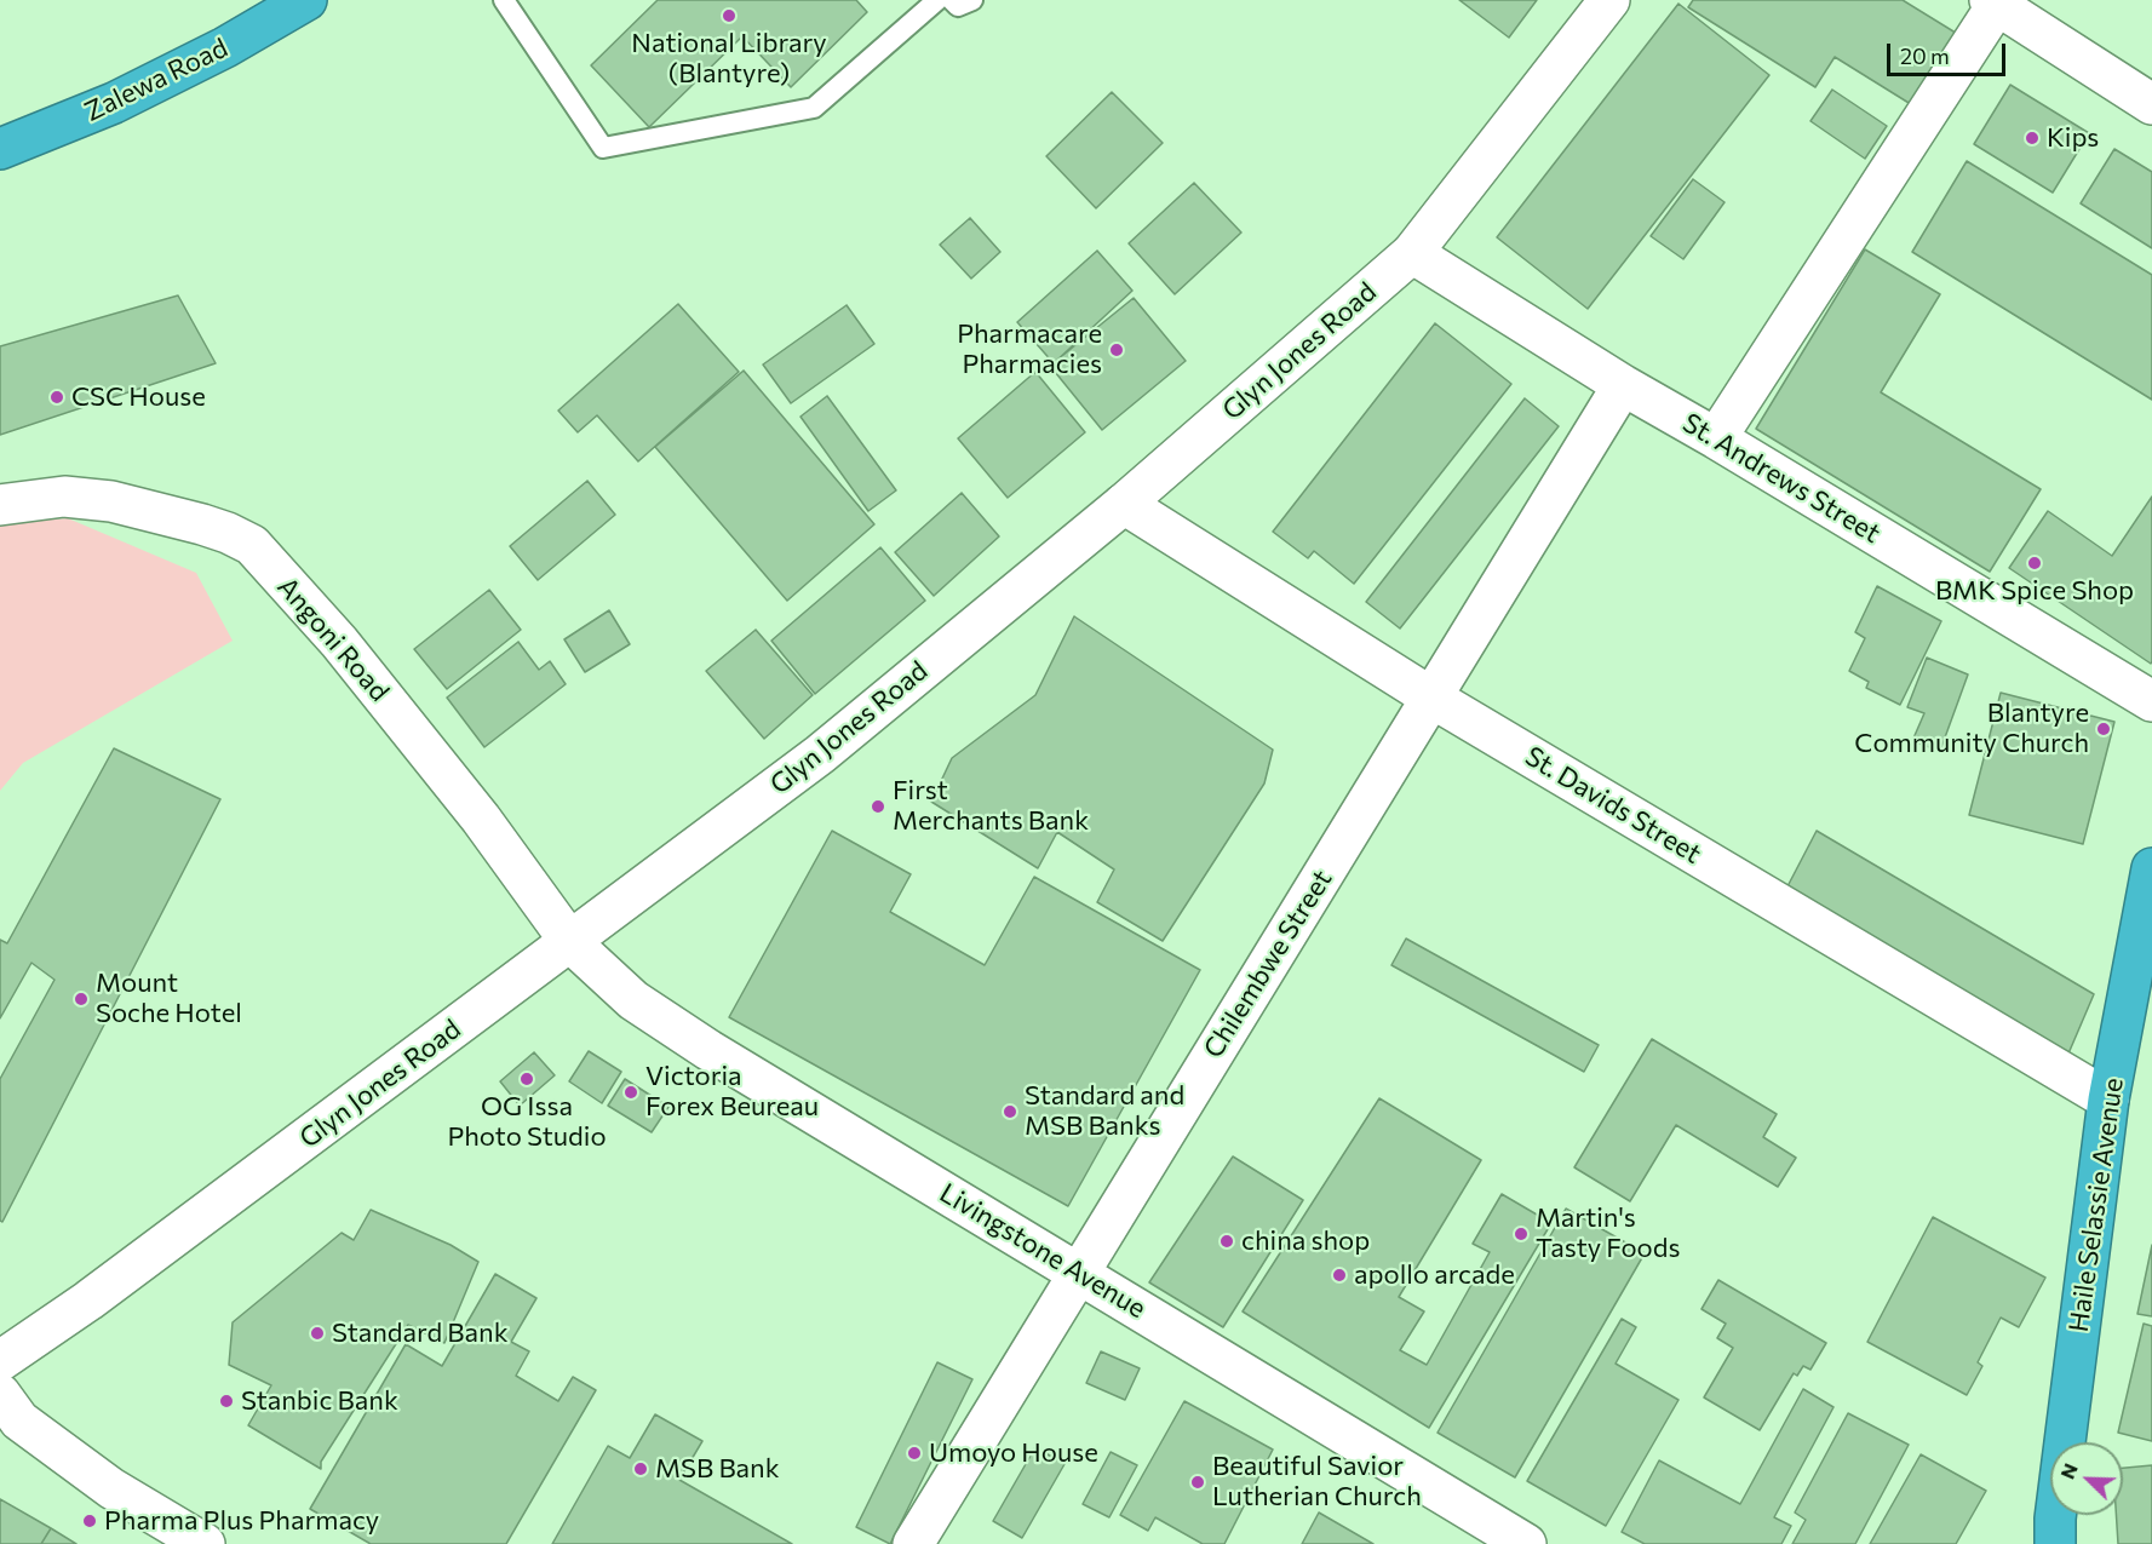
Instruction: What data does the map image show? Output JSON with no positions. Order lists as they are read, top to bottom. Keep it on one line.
{"streets":{"highway":["Zalewa Road","Haile Selassie Avenue"],"street":["Glyn Jones Road","St. Andrews Street","Angoni Road","St. Davids Street","Chilembwe Street","Livingstone Avenue"]},"crossings":[["Glyn Jones Road","St. Andrews Street"],["Glyn Jones Road","Angoni Road"],["Glyn Jones Road","St. Davids Street"],["Glyn Jones Road","Livingstone Avenue"],["St. Andrews Street","Chilembwe Street"],["Angoni Road","Livingstone Avenue"],["St. Davids Street","Chilembwe Street"],["St. Davids Street","Haile Selassie Avenue"],["Chilembwe Street","Livingstone Avenue"]],"places":["National Library (Blantyre)","Kips","Pharmacare Pharmacies","CSC House","BMK Spice Shop","Blantyre Community Church","First Merchants Bank","Mount Soche Hotel","OG Issa Photo Studio","Victoria Forex Beureau","Standard and MSB Banks","Martin's Tasty Foods","china shop","apollo arcade","Standard Bank","Stanbic Bank","Umoyo House","MSB Bank","Beautiful Savior Lutherian Church","Pharma Plus Pharmacy"],"scale_bar":"20 m","north":"top left"}
